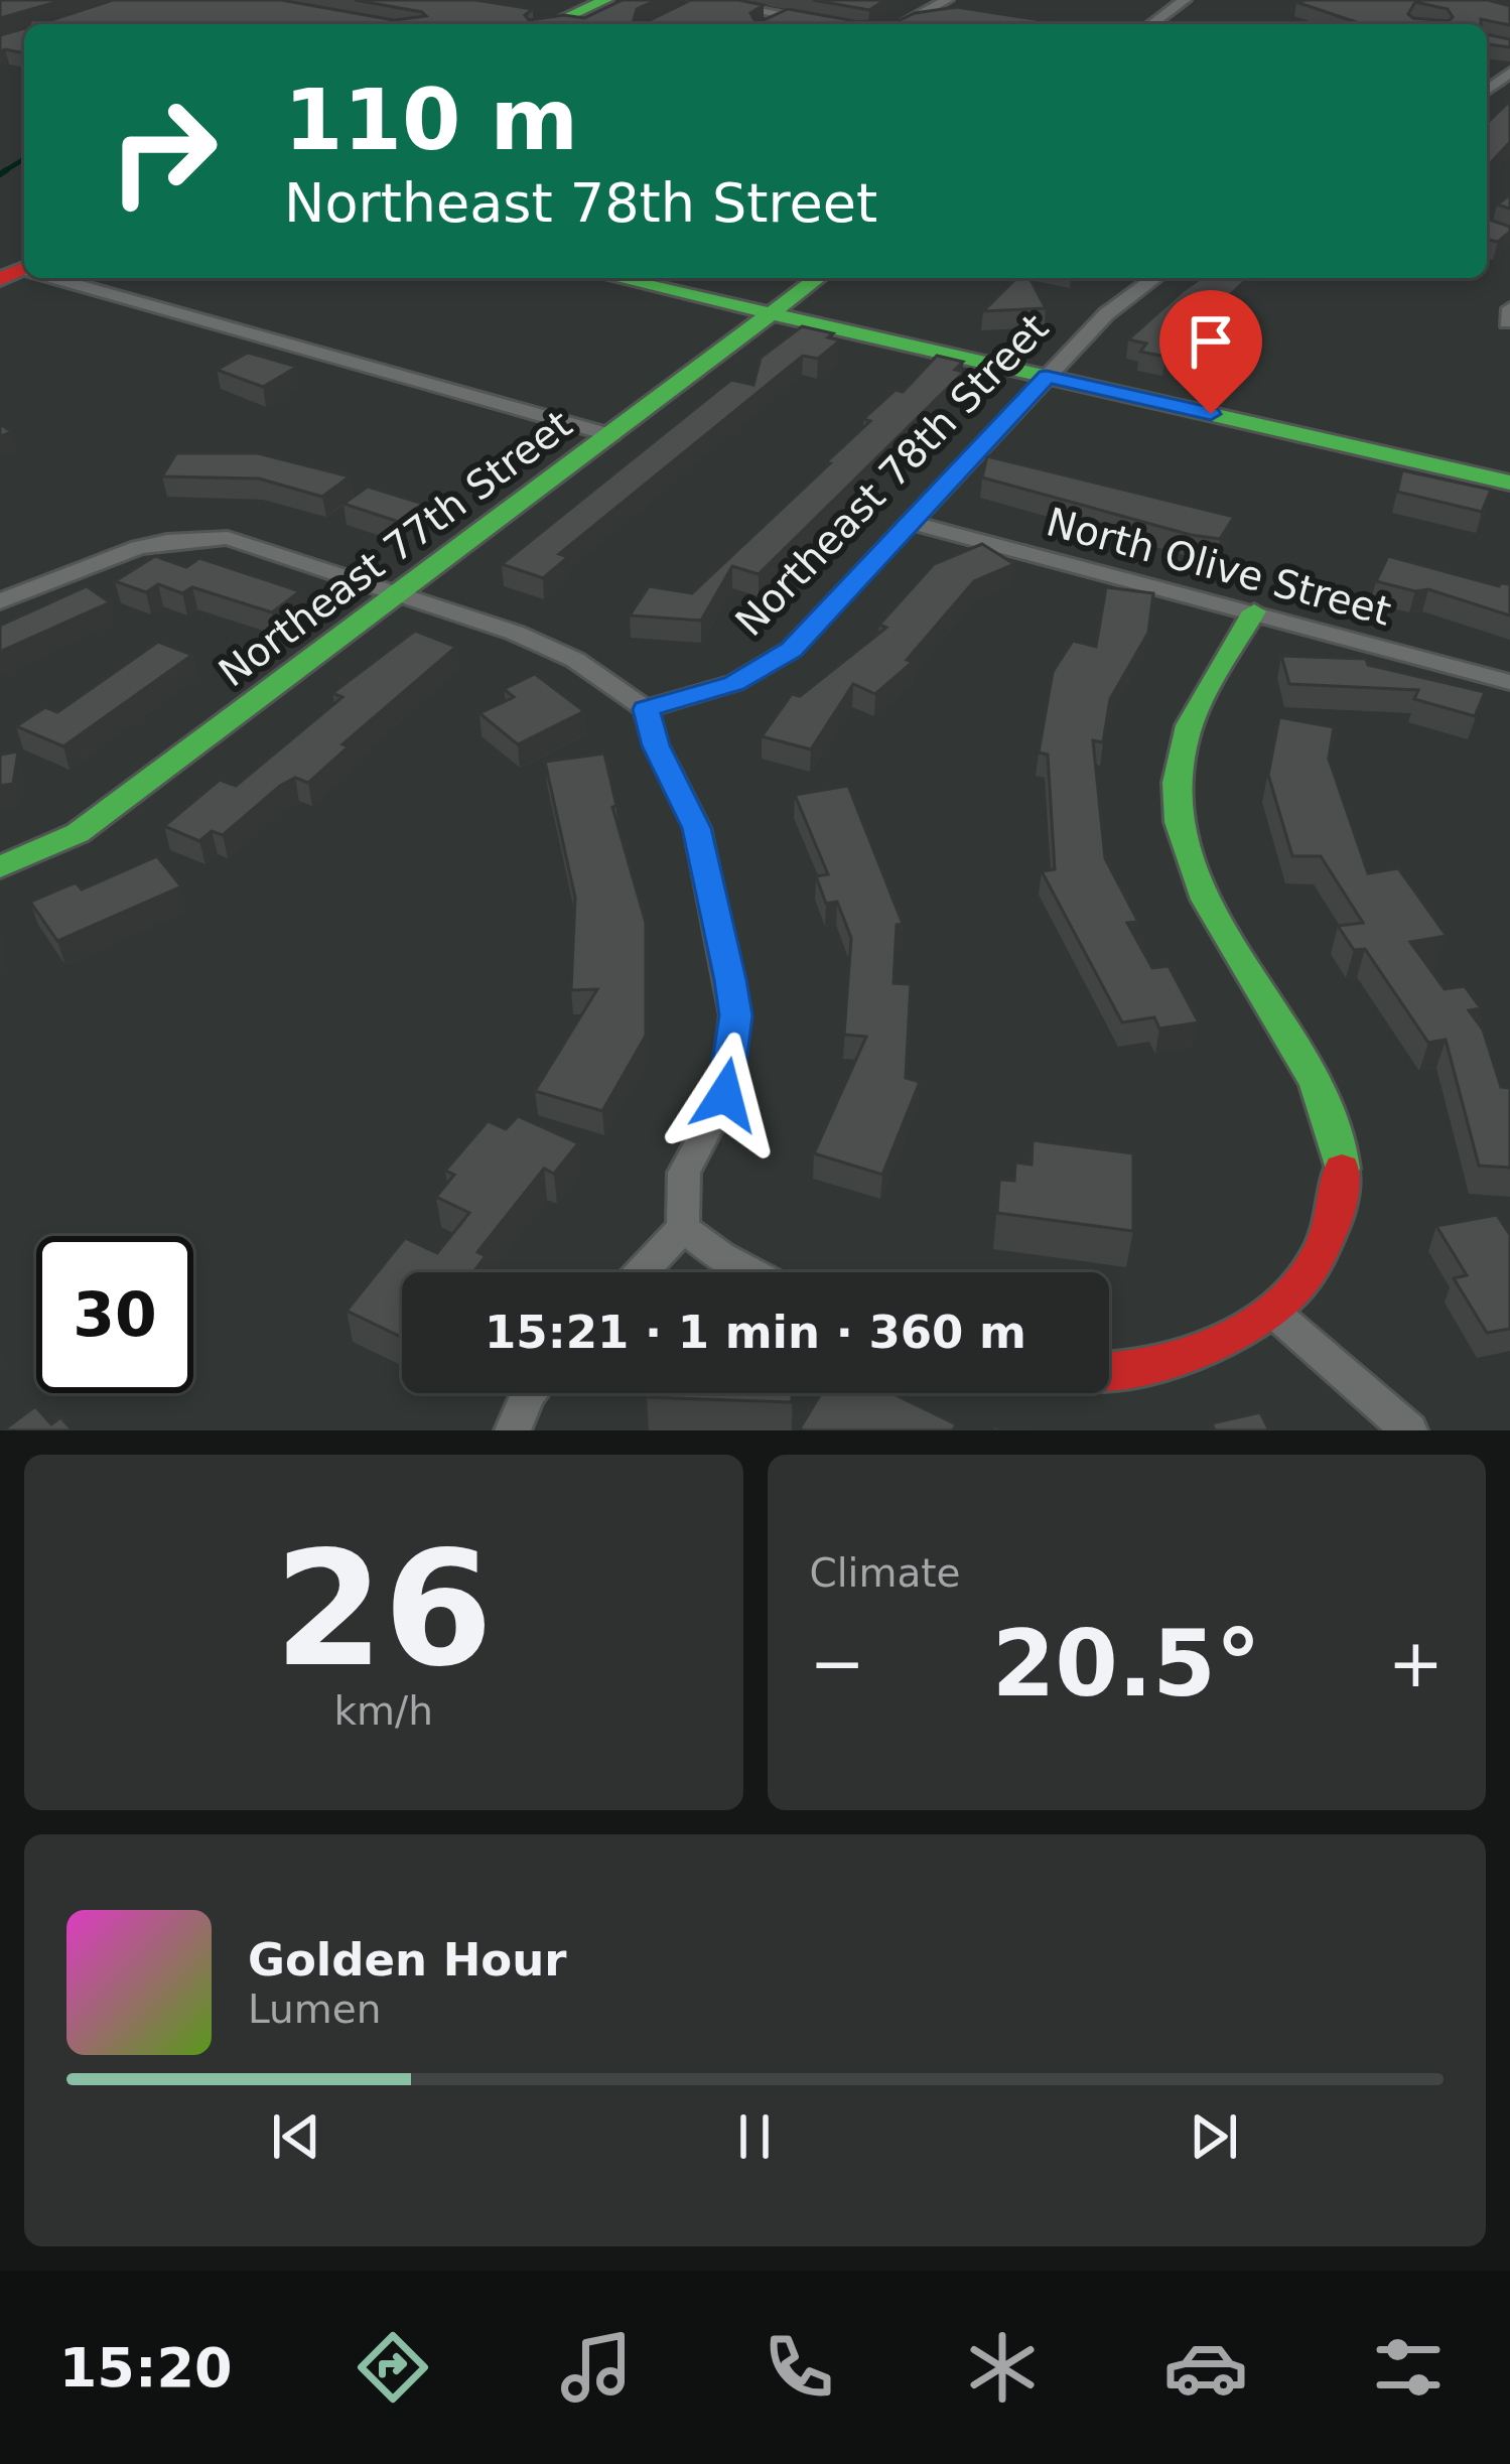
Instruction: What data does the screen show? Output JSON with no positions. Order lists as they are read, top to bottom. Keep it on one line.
{"streets":{"street":["Northeast 78th Street","Northeast 77th Street","North Olive Street"]},"crossings":[["Northeast 78th Street","North Olive Street"]],"page":{"turn":["110 m","Northeast 78th Street"],"limit":"30","trip":"15:21 · 1 min · 360 m","tile":[["26","km/h"],"Climate"],"heat":["−","20.5°","+"],"song":["Golden Hour","Lumen"],"tabs":"15:20"}}
